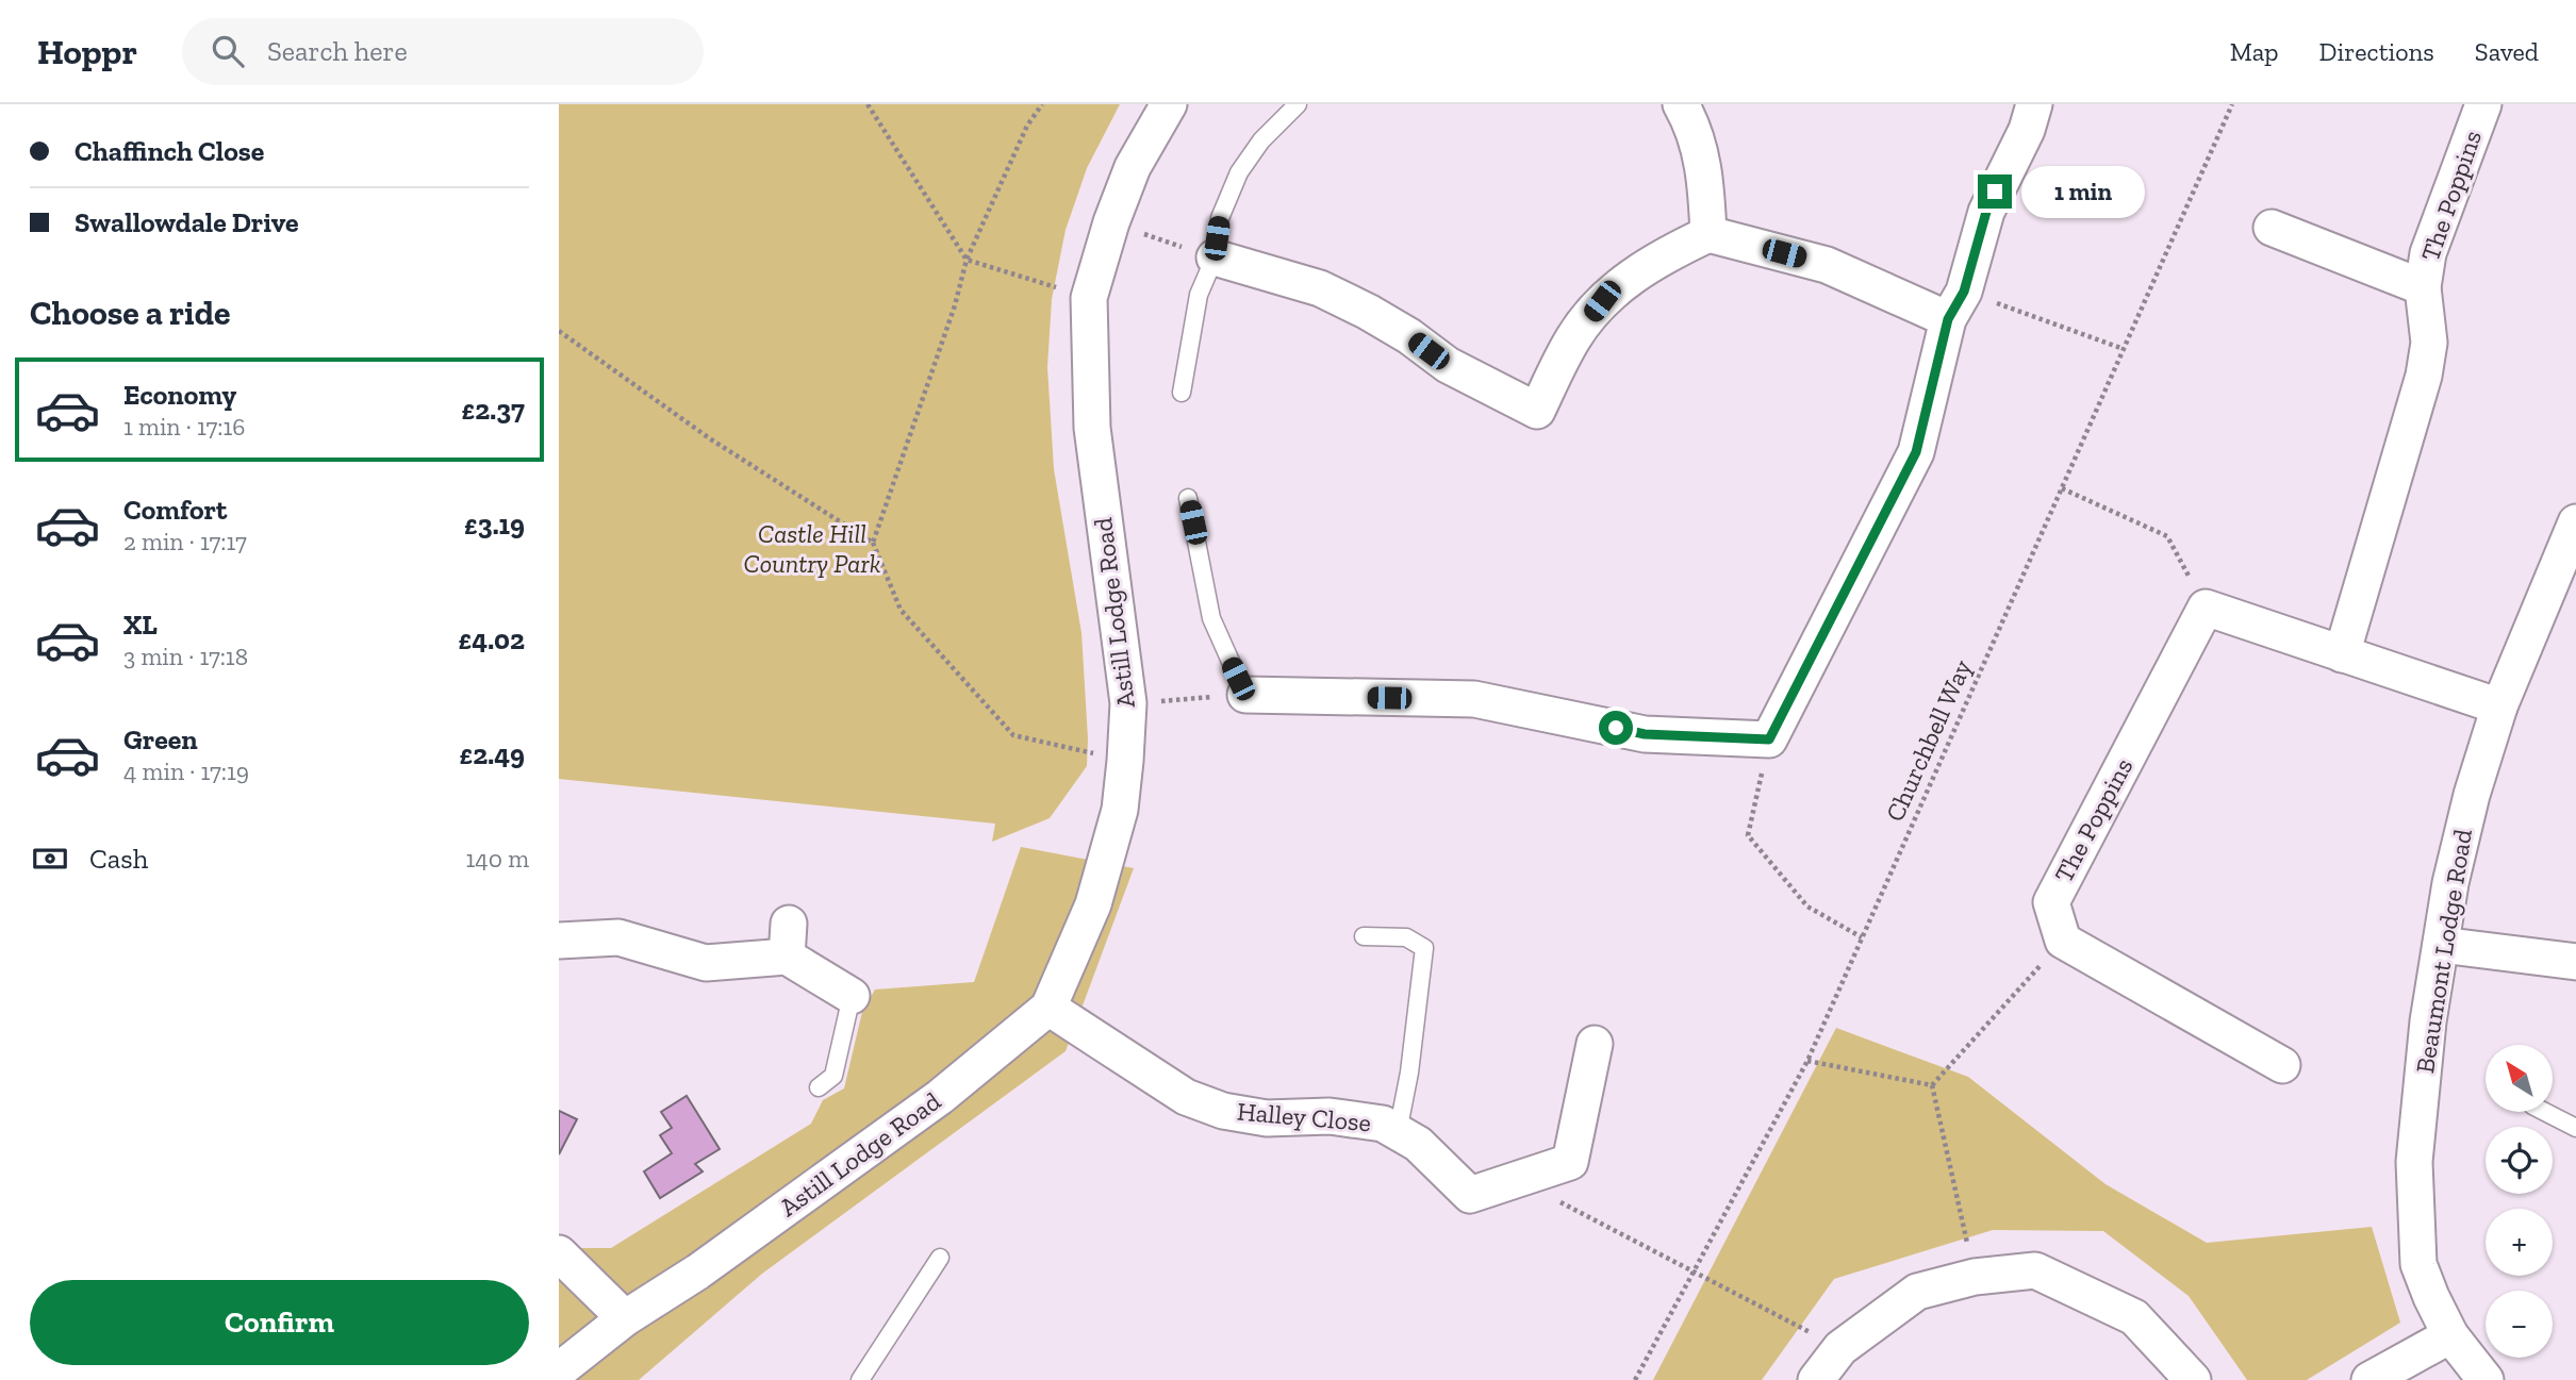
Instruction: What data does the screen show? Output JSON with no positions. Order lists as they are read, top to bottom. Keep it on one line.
{"streets":{"street":["The Poppins","Astill Lodge Road","Beaumont Lodge Road","Halley Close"],"path":["Churchbell Way"]},"crossings":[["Astill Lodge Road","Halley Close"]],"parks":["Castle Hill Country Park"],"north":"top left","page":{"header":"Hoppr","search":"Search here","nav":["Map","Directions","Saved"],"banner":["Chaffinch Close","Swallowdale Drive"],"bubble":"1 min","heading":"Choose a ride","list":[{"name":"Economy","note":"1 min · 17:16","value":"£2.37"},{"name":"Comfort","note":"2 min · 17:17","value":"£3.19"},{"name":"XL","note":"3 min · 17:18","value":"£4.02"},{"name":"Green","note":"4 min · 17:19","value":"£2.49"}],"pay":["Cash","140 m"],"map_buttons":["+","−"],"buttons":"Confirm"}}
